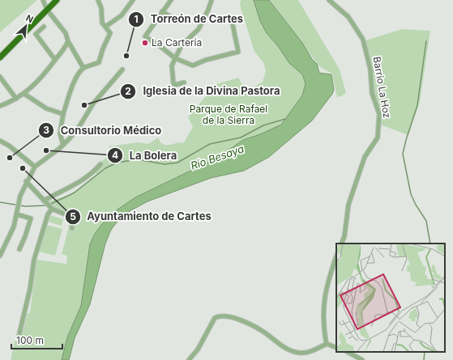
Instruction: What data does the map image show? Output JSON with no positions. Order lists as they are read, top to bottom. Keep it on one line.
{"streets":{"street":["Barrio La Hoz"]},"water":["Río Besaya"],"parks":["Parque de Rafael de la Sierra"],"places":["La Cartería","Torreón de Cartes","Iglesia de la Divina Pastora","La Bolera","Consultorio Médico","Ayuntamiento de Cartes"],"scale_bar":"100 m","north":"top right"}
